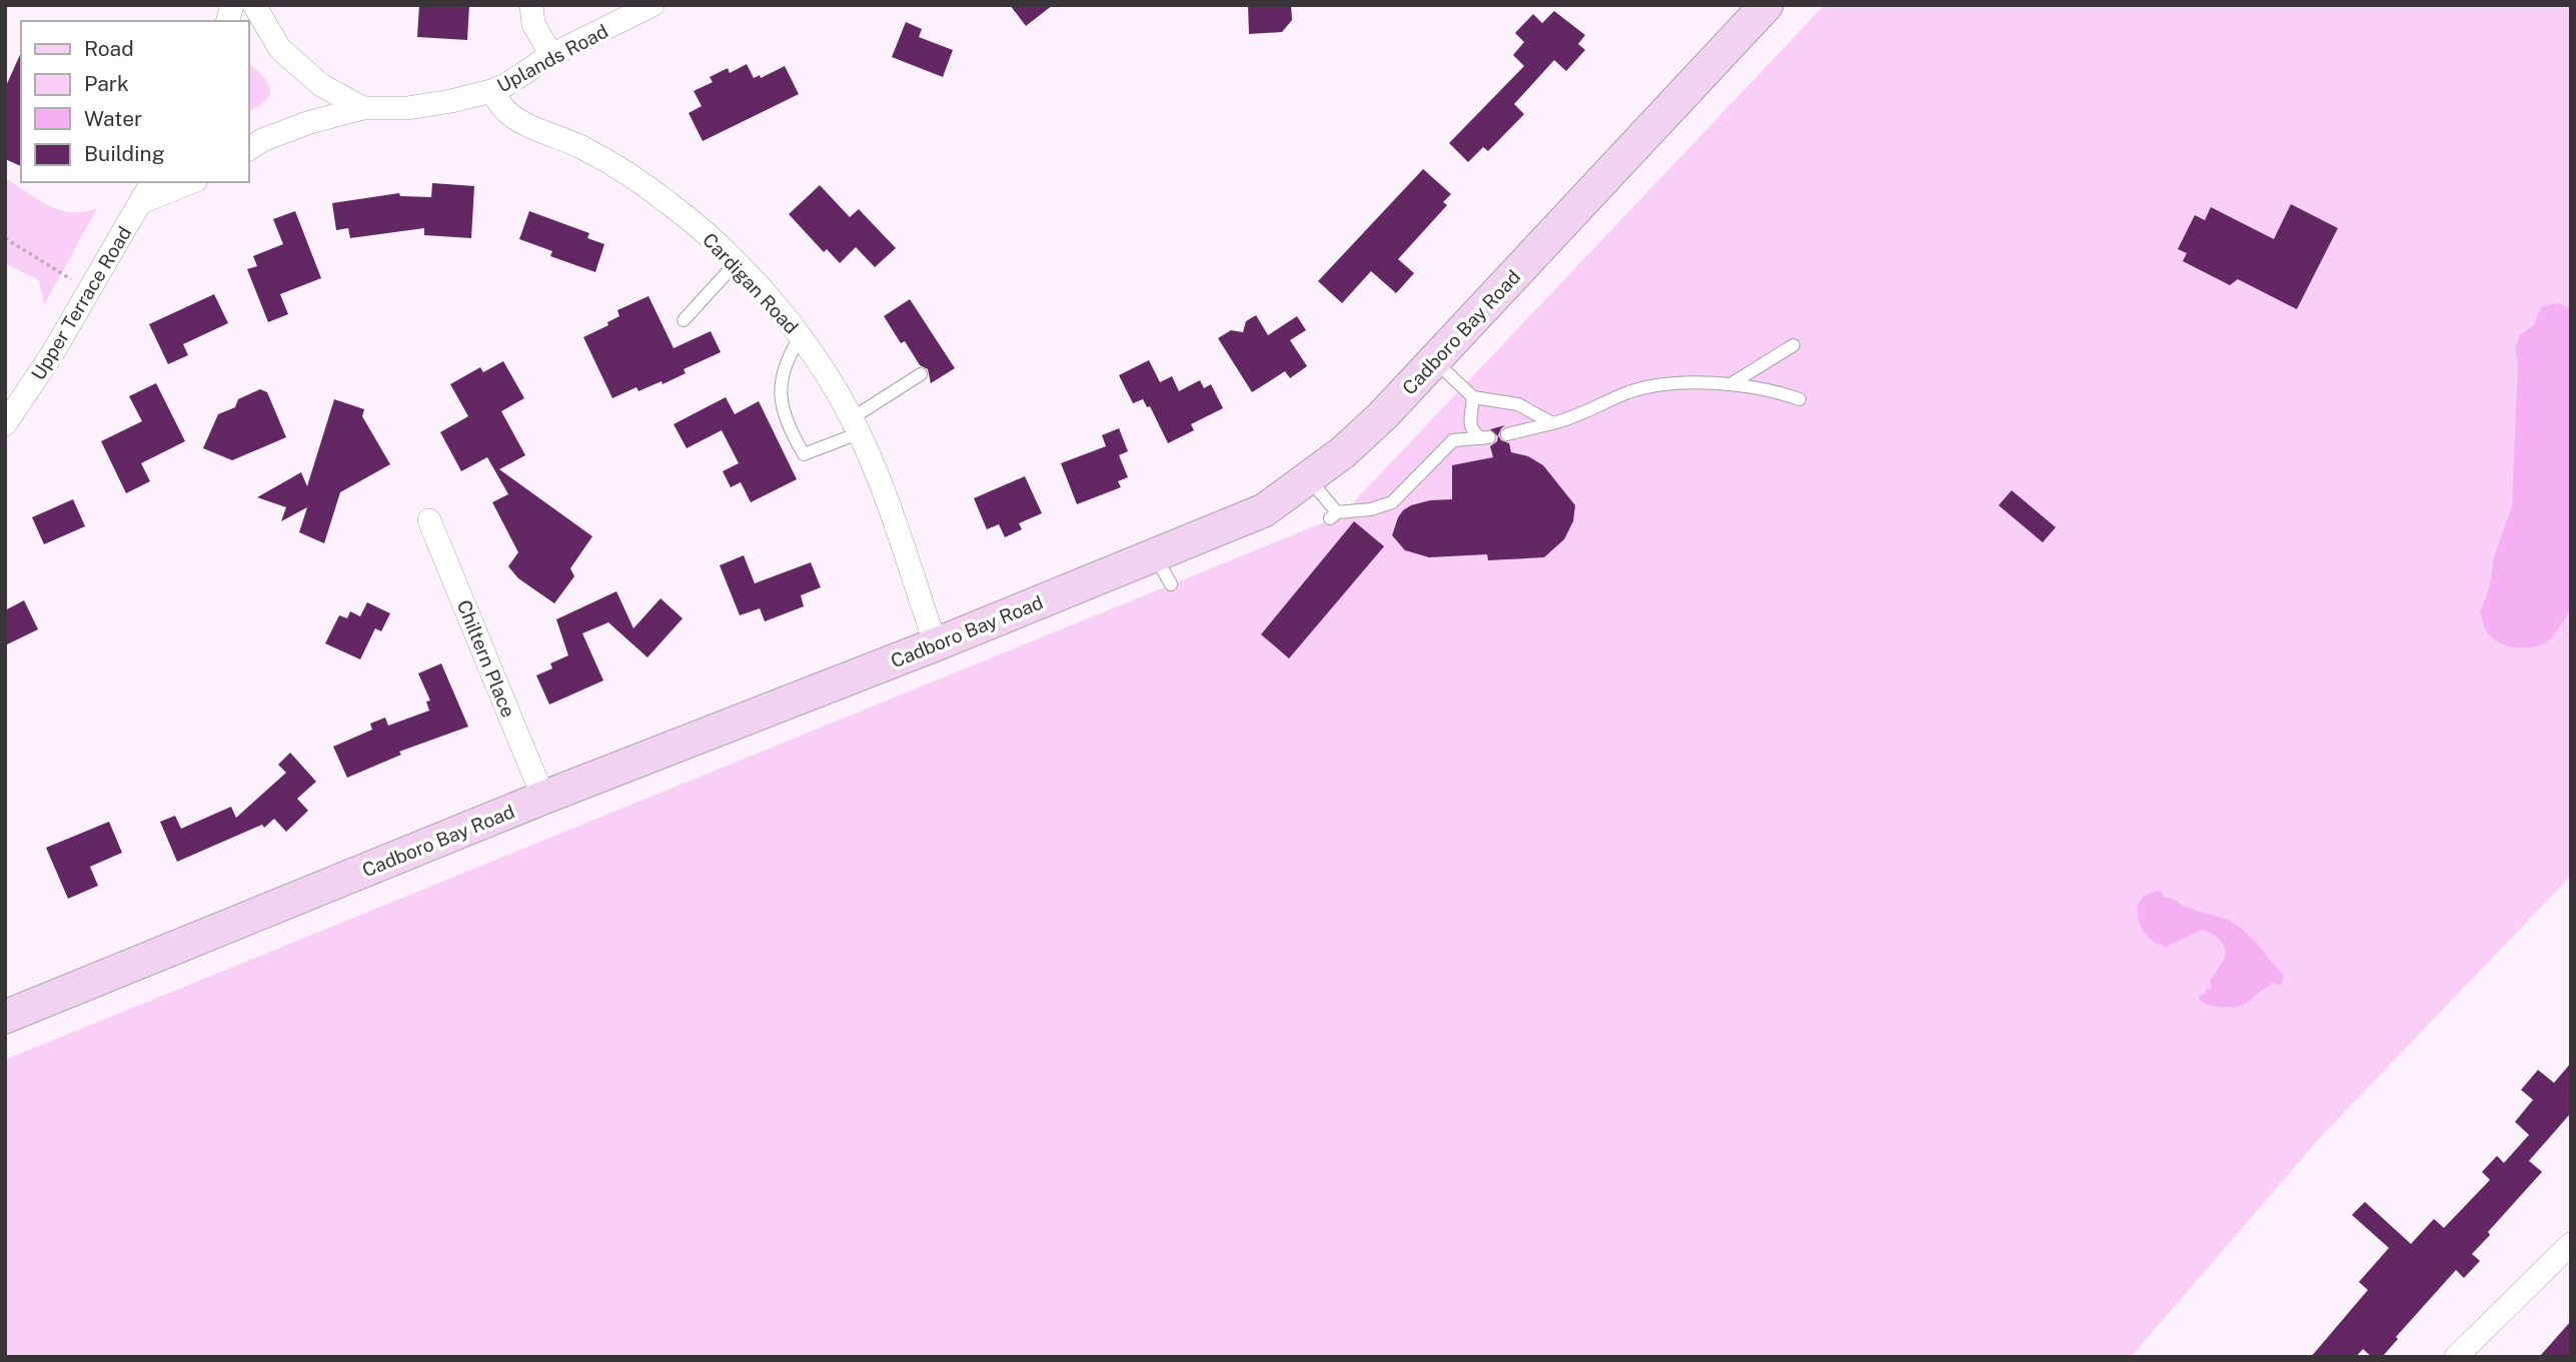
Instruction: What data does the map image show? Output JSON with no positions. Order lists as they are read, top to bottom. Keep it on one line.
{"streets":{"main road":["Cadboro Bay Road"],"street":["Uplands Road","Cardigan Road","Upper Terrace Road","Chiltern Place"]},"crossings":[["Uplands Road","Cardigan Road"],["Cardigan Road","Cadboro Bay Road"],["Cadboro Bay Road","Chiltern Place"]],"legend":["Road","Park","Water","Building"]}
